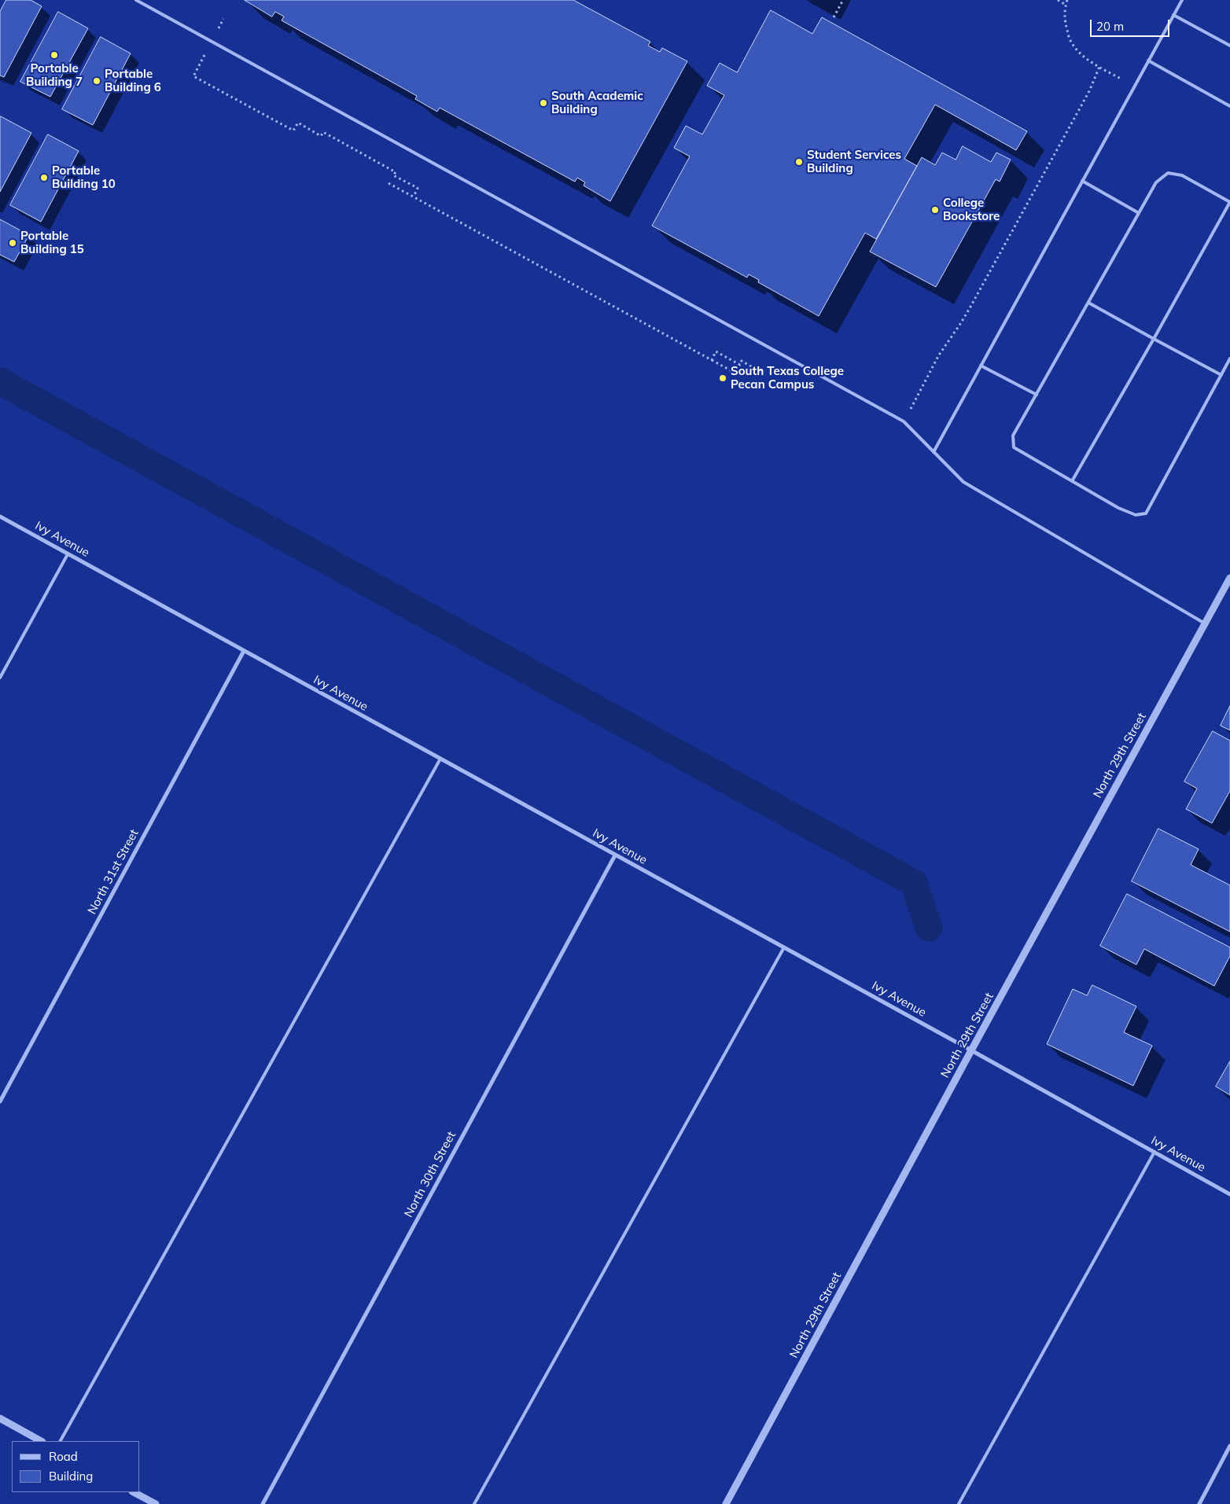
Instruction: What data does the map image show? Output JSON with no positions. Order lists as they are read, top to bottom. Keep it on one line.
{"streets":{"street":["Ivy Avenue","North 29th Street","North 31st Street","North 30th Street"]},"crossings":[["Ivy Avenue","North 29th Street"],["Ivy Avenue","North 31st Street"],["Ivy Avenue","North 30th Street"]],"places":["Portable Building 7","Portable Building 6","South Academic Building","Student Services Building","Portable Building 10","College Bookstore","Portable Building 15","South Texas College Pecan Campus"],"legend":["Road","Building"],"scale_bar":"20 m"}
